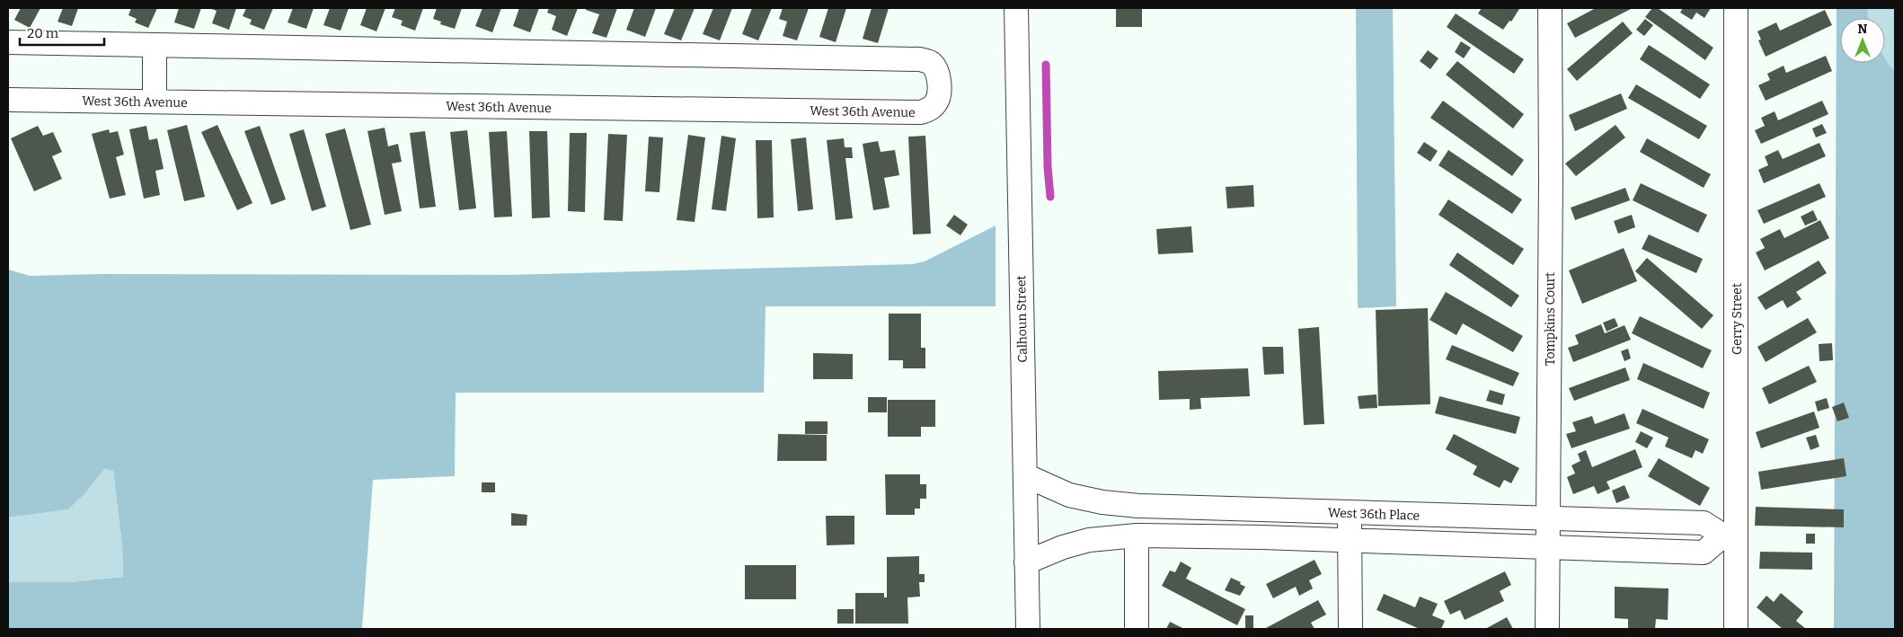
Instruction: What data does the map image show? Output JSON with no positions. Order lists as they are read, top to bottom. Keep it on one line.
{"streets":{"street":["West 36th Avenue","Calhoun Street","Tompkins Court","Gerry Street","West 36th Place"]},"crossings":[["Calhoun Street","West 36th Place"],["Tompkins Court","West 36th Place"],["Gerry Street","West 36th Place"]],"scale_bar":"20 m","north":"top"}
